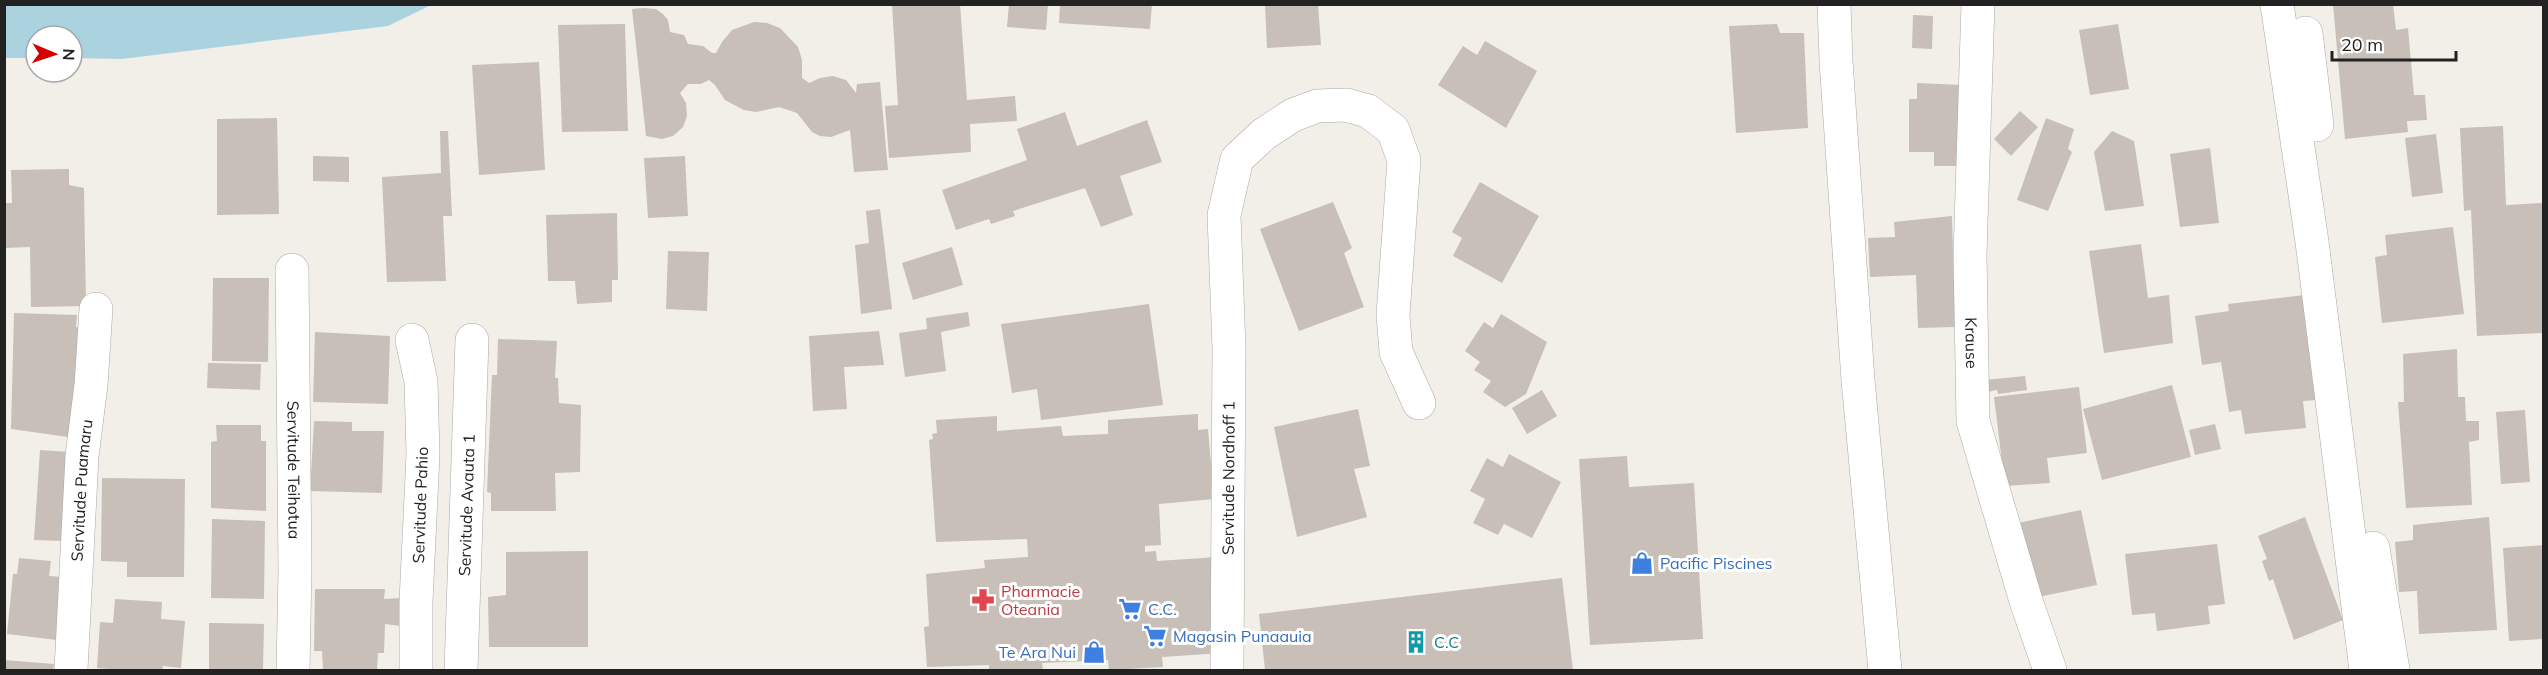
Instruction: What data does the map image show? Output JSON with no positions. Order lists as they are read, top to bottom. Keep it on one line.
{"streets":{"street":["Krause","Servitude Teihotua","Servitude Nordhoff 1","Servitude Puamaru","Servitude Pahio","Servitude Avauta 1"]},"places":{"shop":["Pacific Piscines","Te Ara Nui"],"pharmacy":["Pharmacie Oteania"],"supermarket":["C.C.","Magasin Punaauia"],"building":["C.C"]},"scale_bar":"20 m","north":"right"}
